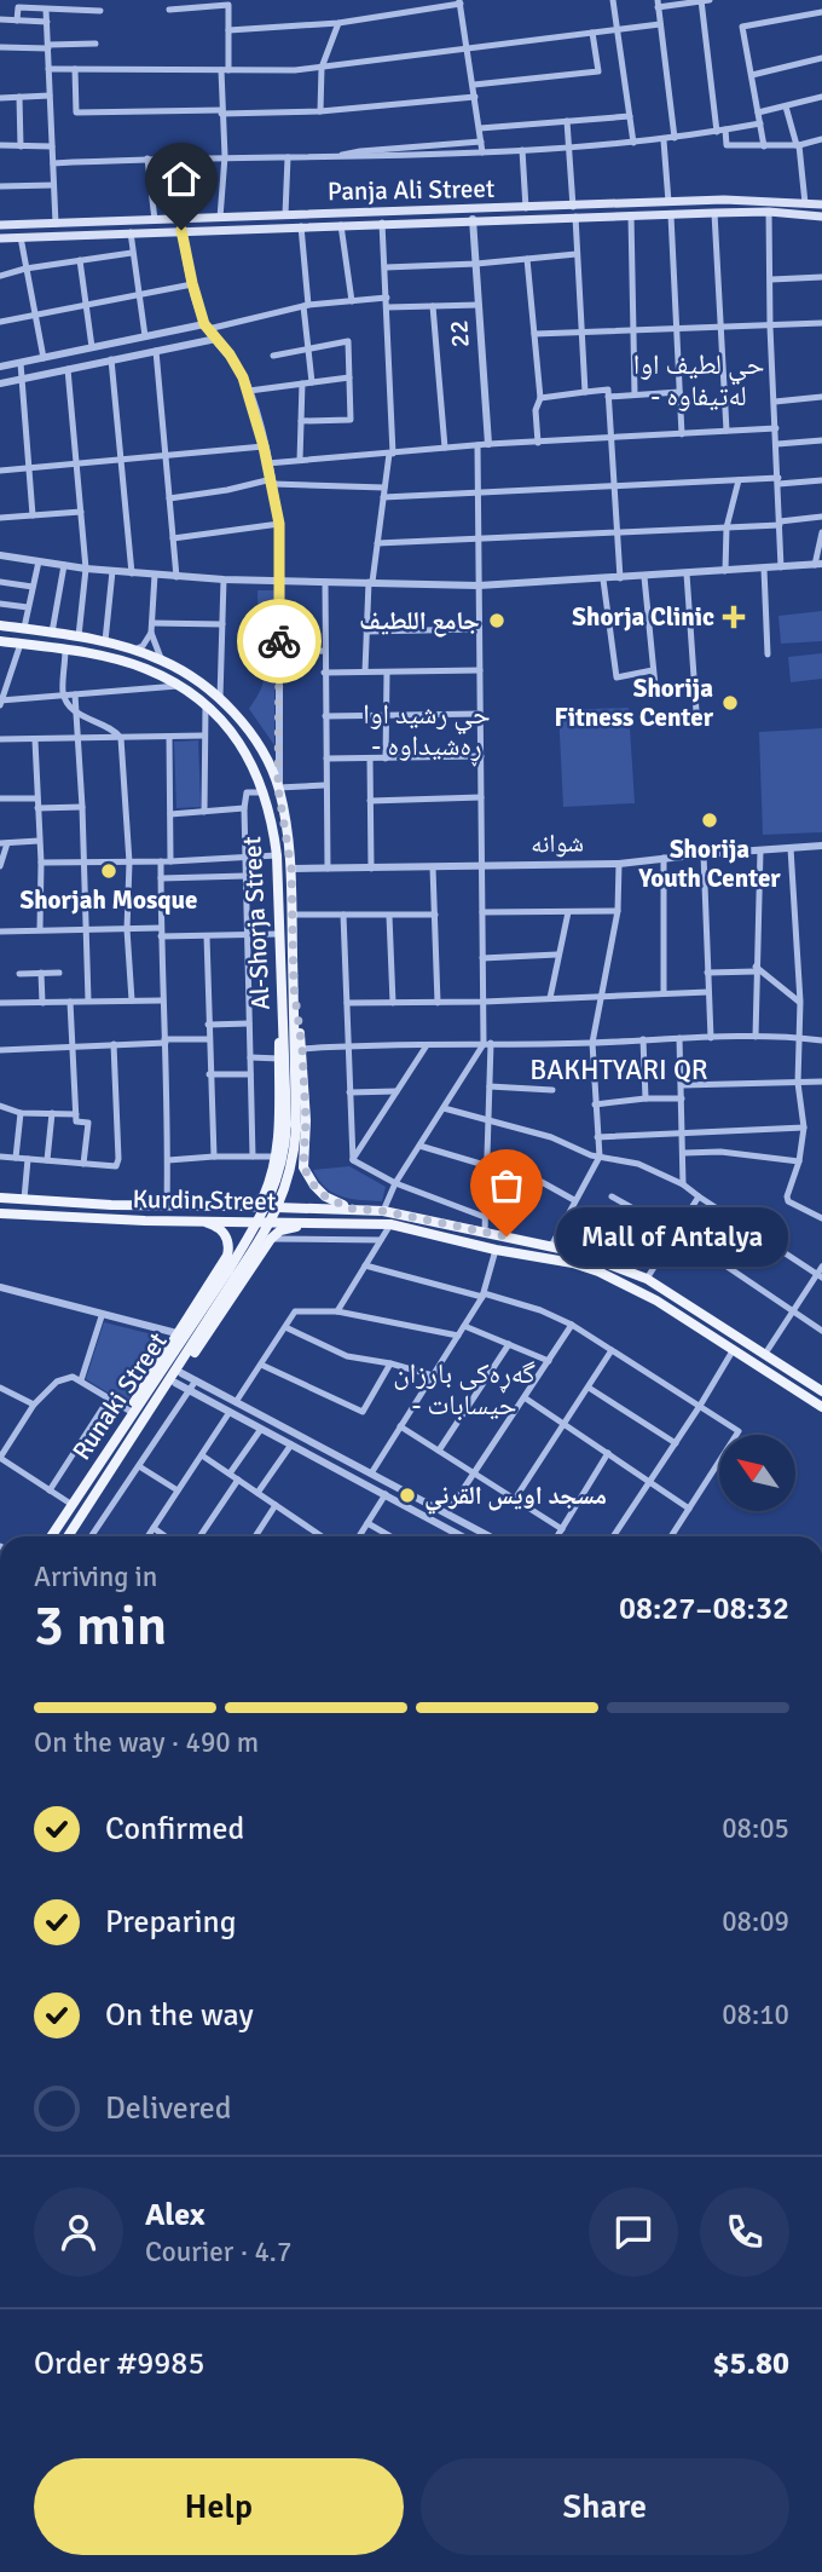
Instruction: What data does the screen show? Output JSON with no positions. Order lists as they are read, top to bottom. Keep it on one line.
{"streets":{"main road":["Panja Ali Street","Al-Shorja Street","Kurdin Street","Runaki Street"],"street":["22","شوانە"]},"crossings":[["Panja Ali Street","22"],["شوانە","Al-Shorja Street"]],"districts":["حي لطيف اوا - لەتیفاوە","حي رشيد اوا - ڕەشیداوە","BAKHTYARI QR","گەڕەکی بارزان - حیسابات"],"places":{"health":["Shorja Clinic"],"other":["جامع اللطيف","Shorija Fitness Center","Shorija Youth Center","Shorjah Mosque","Mall of Antalya","مسجد اويس القرني"]},"north":"top left","page":{"bubble":"Mall of Antalya","heading":["3 min","Arriving in","08:27–08:32"],"panel":["Alex","Courier · 4.7","Order #9985","$5.80"],"bar":"On the way · 490 m","list":[["Confirmed","08:05"],["Preparing","08:09"],["On the way","08:10"],"Delivered"],"buttons":["Help","Share"]}}
